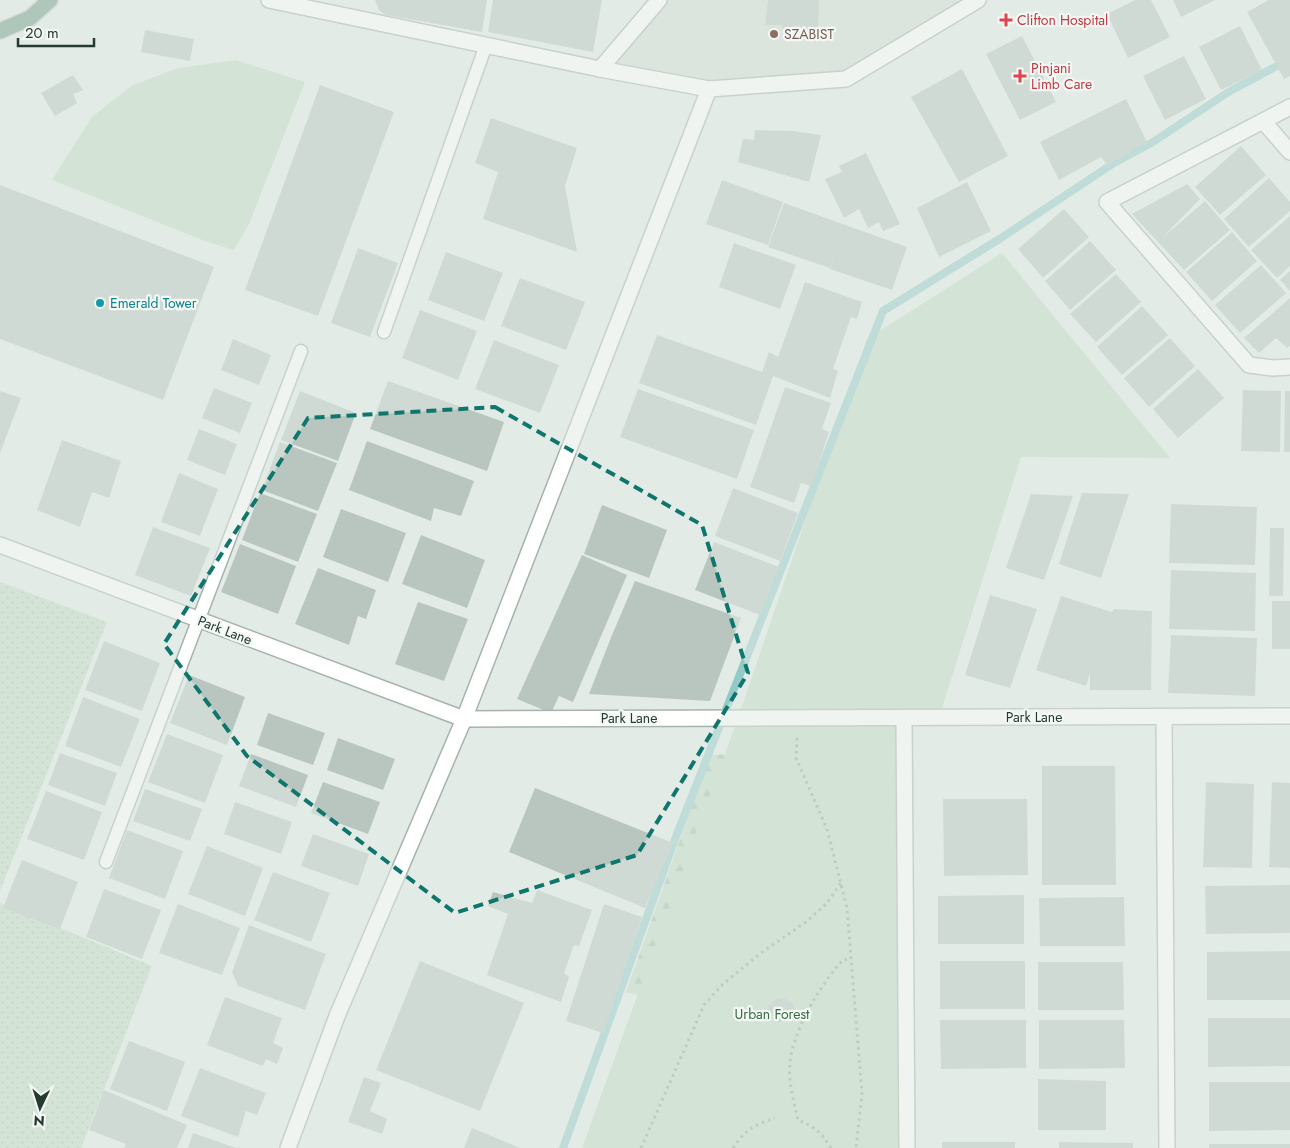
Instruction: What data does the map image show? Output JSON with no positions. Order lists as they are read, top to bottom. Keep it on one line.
{"streets":{"street":["Park Lane"]},"parks":["Urban Forest"],"places":{"health":["Clifton Hospital","Pinjani Limb Care"],"other":["SZABIST","Emerald Tower"]},"scale_bar":"20 m","north":"bottom"}
